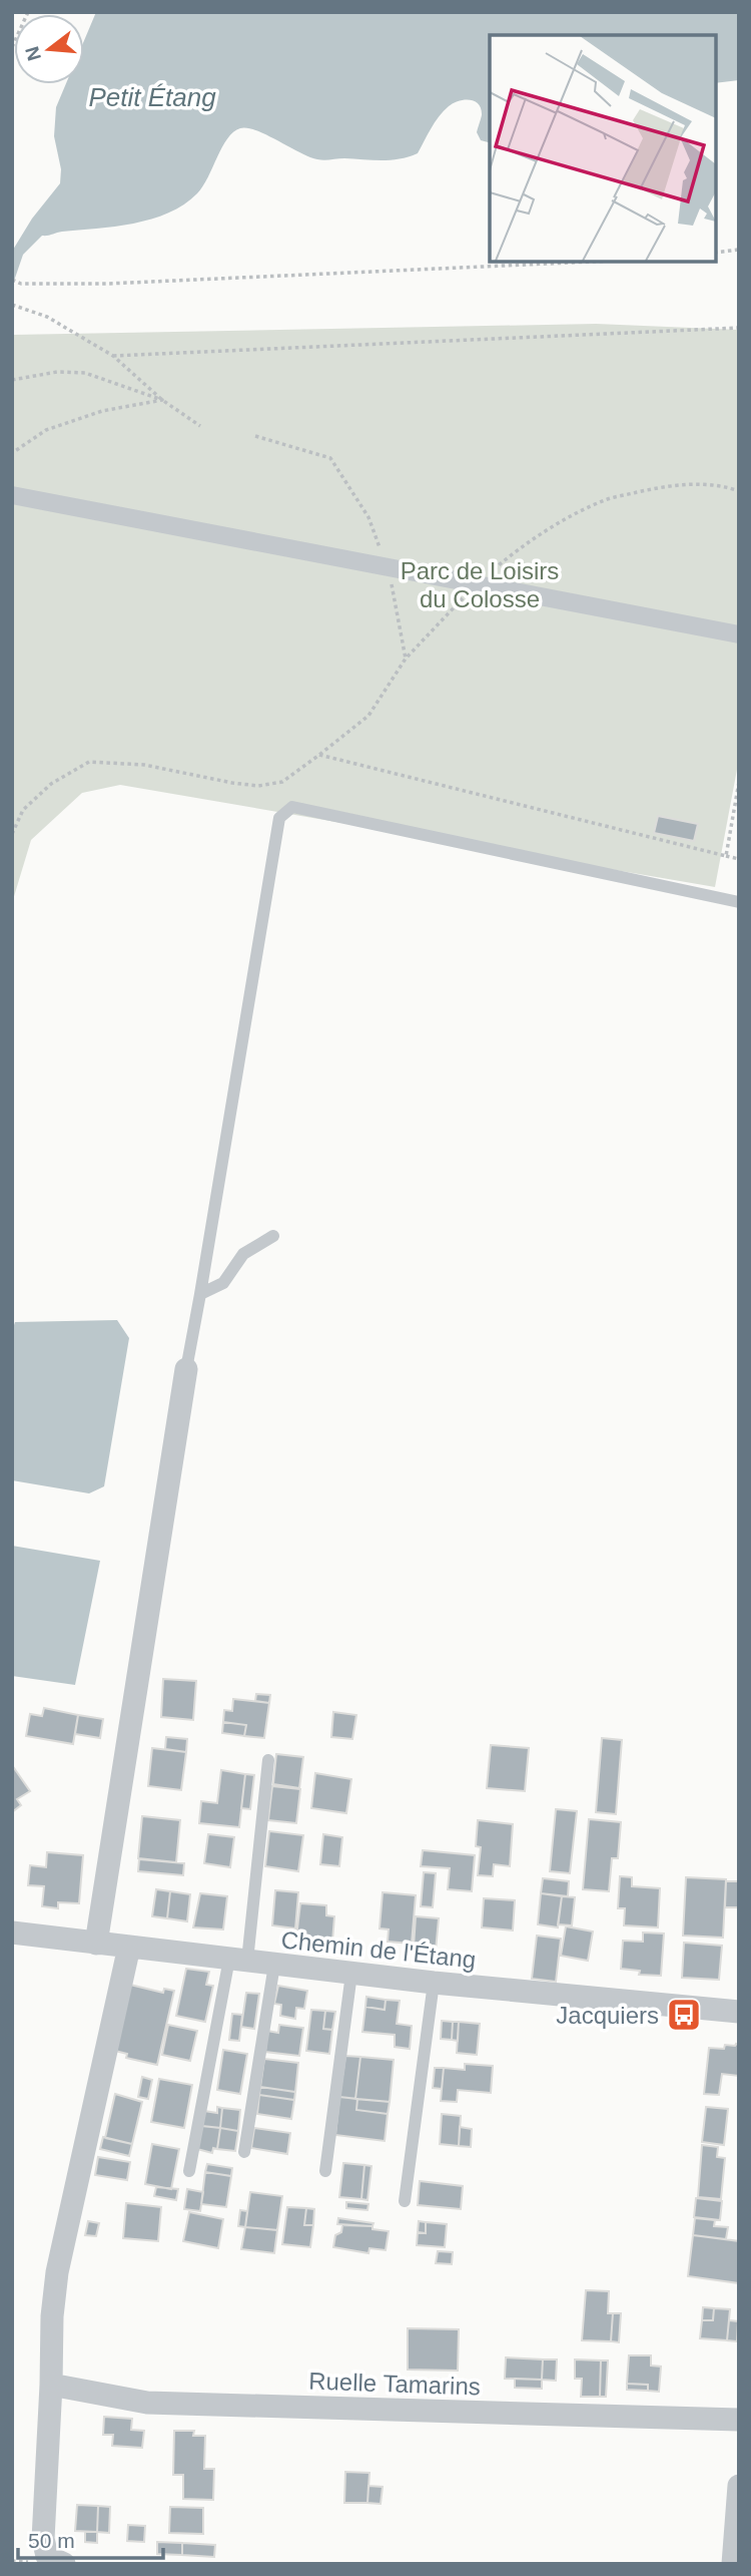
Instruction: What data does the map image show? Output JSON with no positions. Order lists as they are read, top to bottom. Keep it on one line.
{"streets":{"street":["Chemin de l'Étang","Ruelle Tamarins"]},"water":["Petit Étang"],"parks":["Parc de Loisirs du Colosse"],"places":{"bus stop":["Jacquiers"]},"scale_bar":"50 m","north":"left"}
